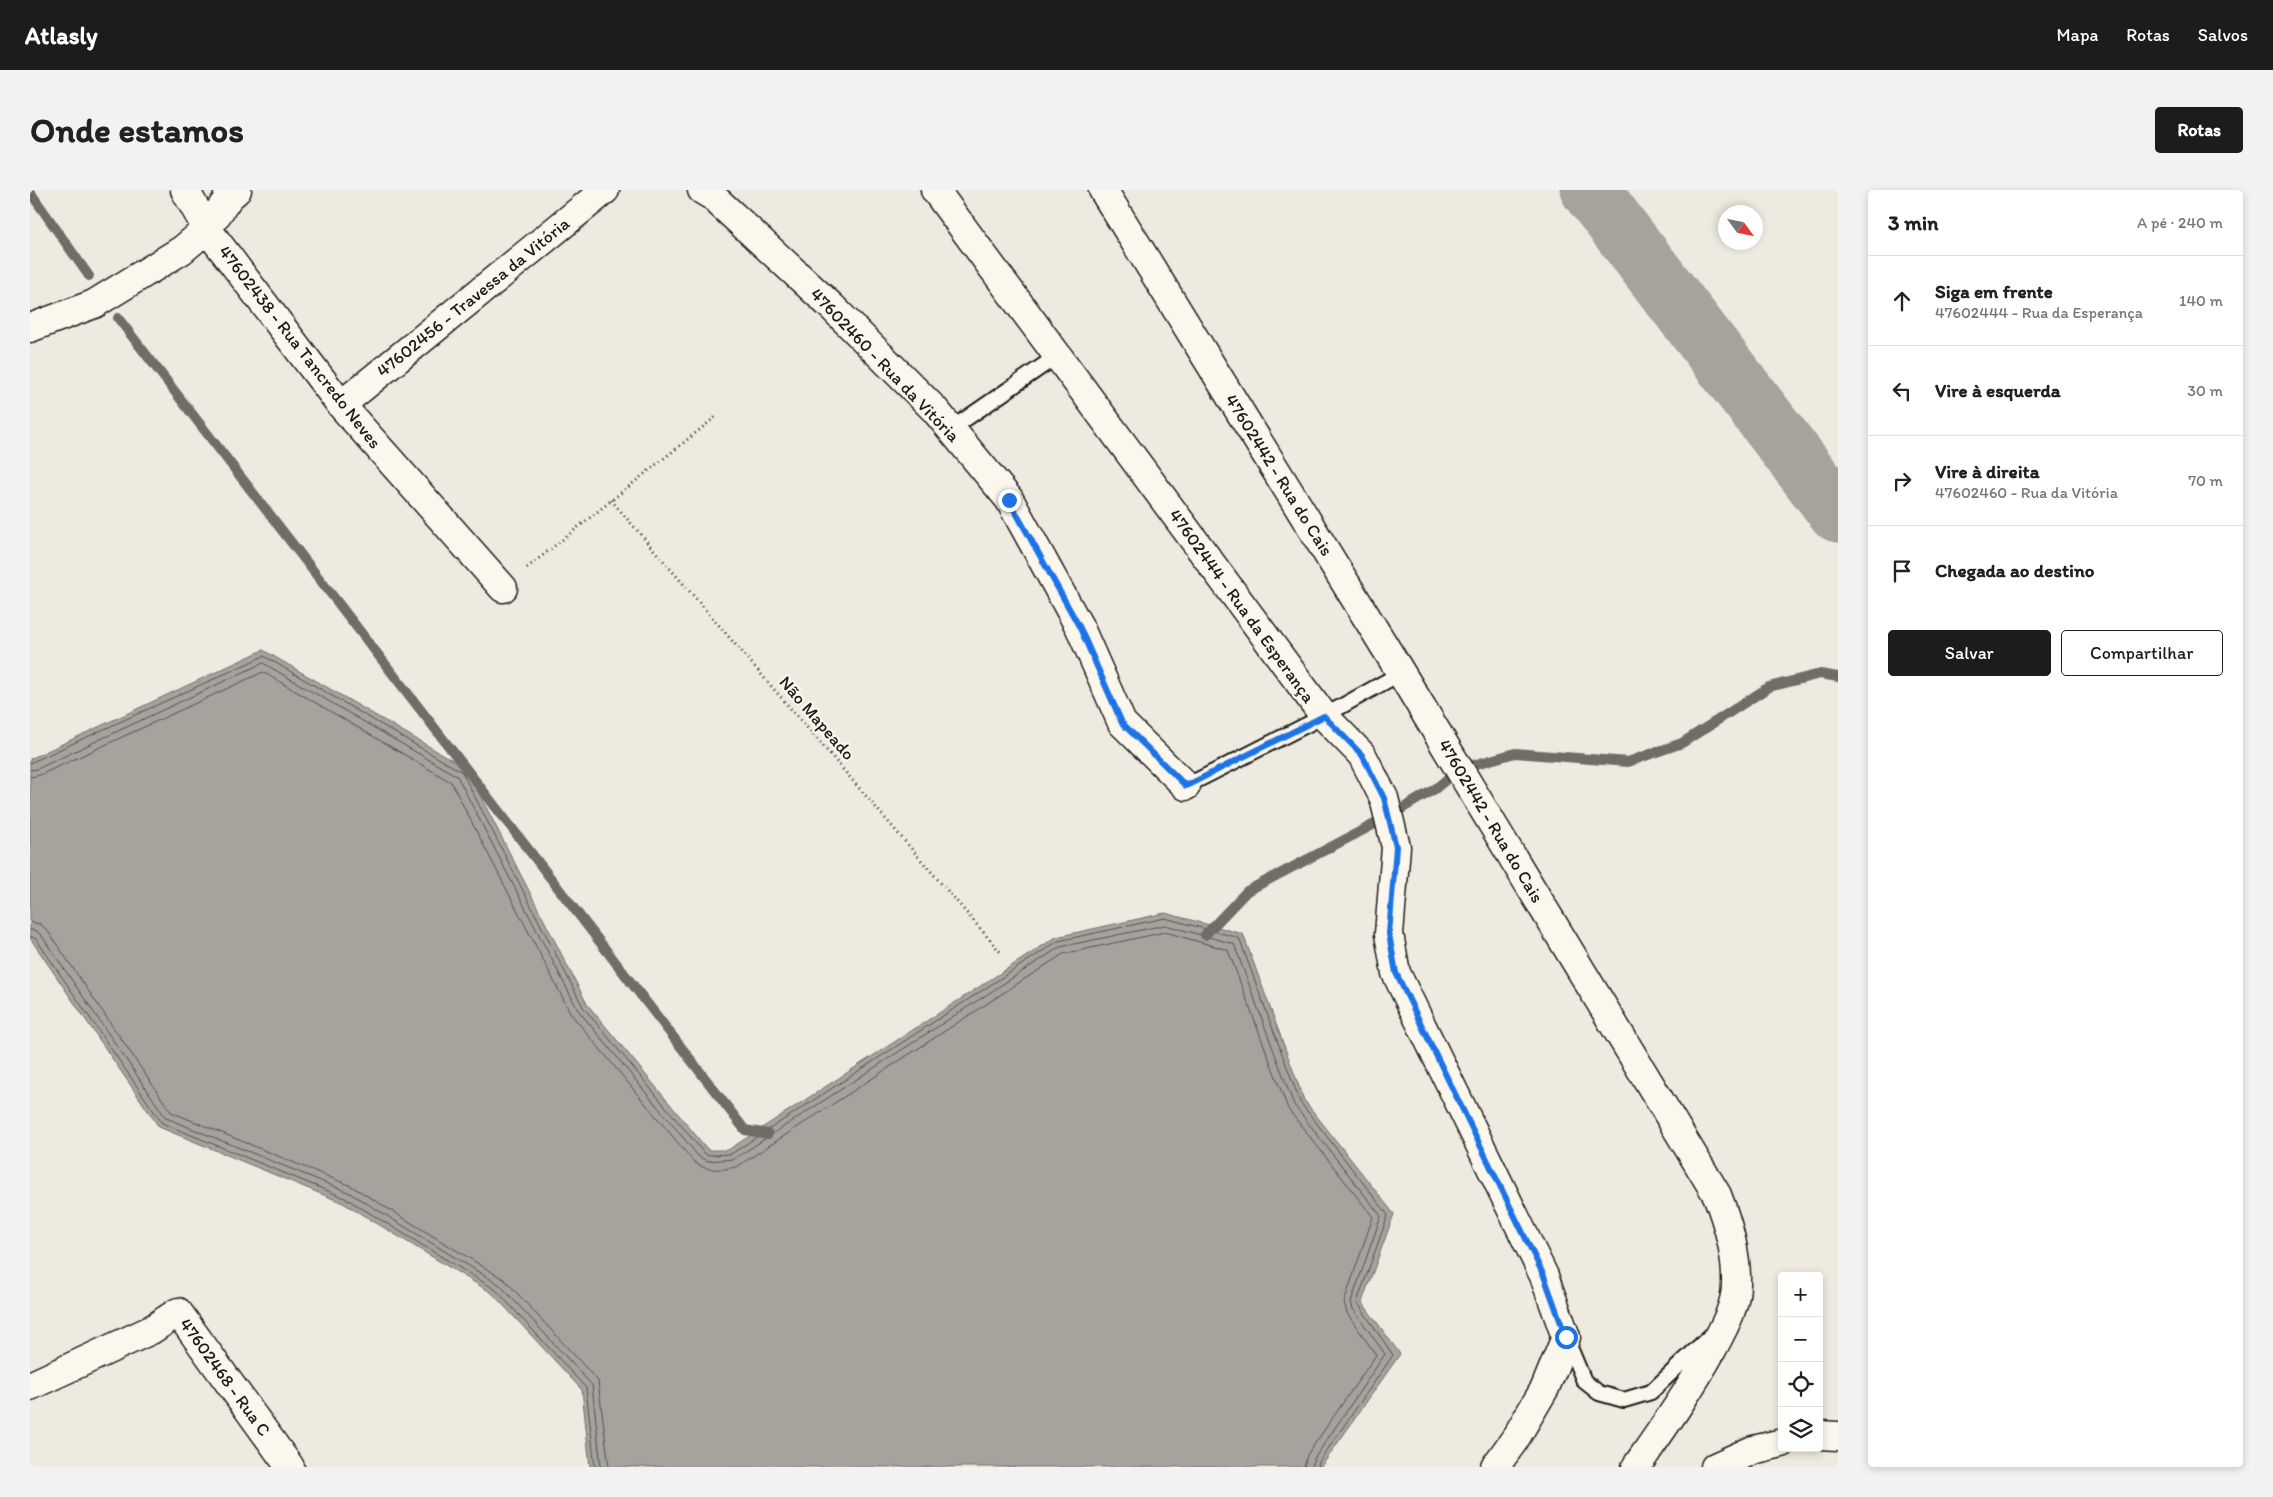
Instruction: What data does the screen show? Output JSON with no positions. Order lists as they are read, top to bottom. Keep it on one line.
{"streets":{"street":["47602456 - Travessa da Vitória","47602438 - Rua Tancredo Neves","47602460 - Rua da Vitória","47602442 - Rua do Cais","47602444 - Rua da Esperança","47602468 - Rua C"],"path":["Não Mapeado"]},"crossings":[["47602456 - Travessa da Vitória","47602438 - Rua Tancredo Neves"]],"north":"bottom right","page":{"header":"Atlasly","nav":["Mapa","Rotas","Salvos"],"buttons":["Rotas",["Salvar","Compartilhar"]],"title":"Onde estamos","heading":["3 min","A pé · 240 m"],"list":[["Siga em frente","47602444 - Rua da Esperança","140 m"],["Vire à esquerda","30 m"],["Vire à direita","47602460 - Rua da Vitória","70 m"],"Chegada ao destino"],"map_buttons":["+","−"]}}
